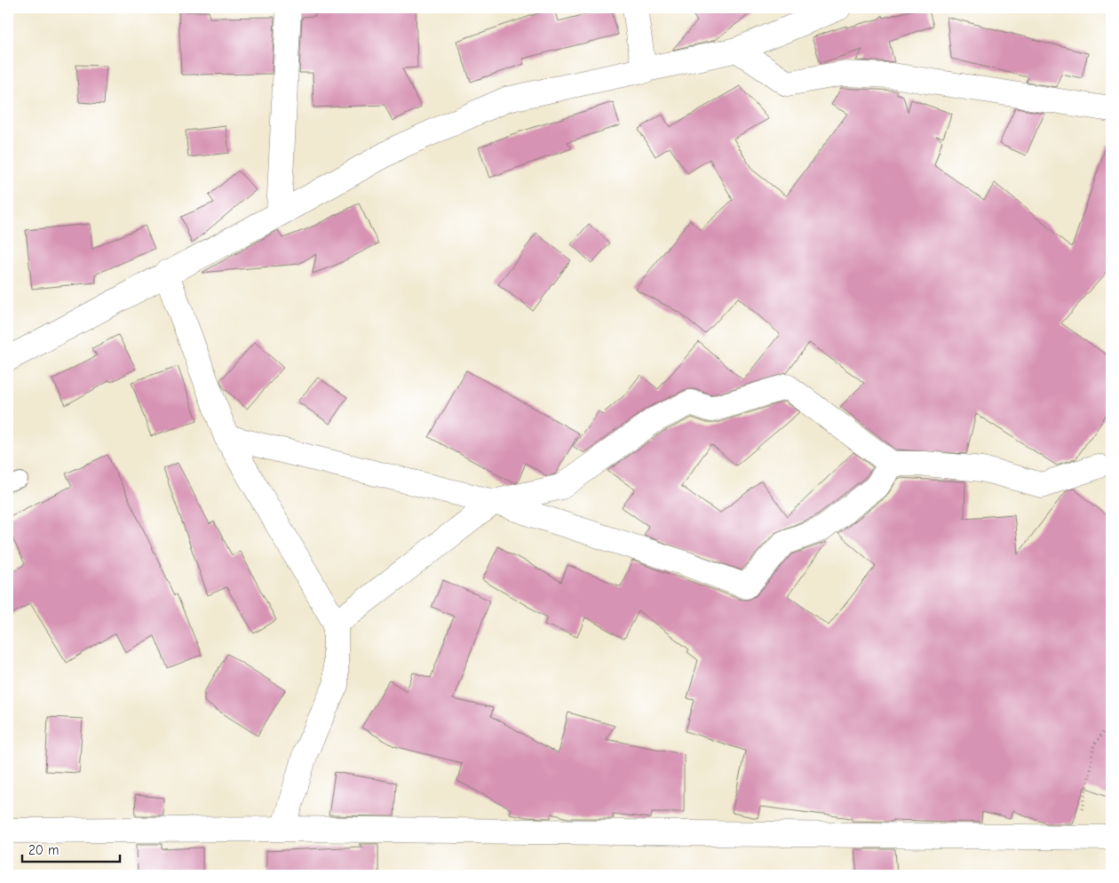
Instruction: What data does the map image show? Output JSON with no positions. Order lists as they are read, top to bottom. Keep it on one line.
{"scale_bar":"20 m"}
